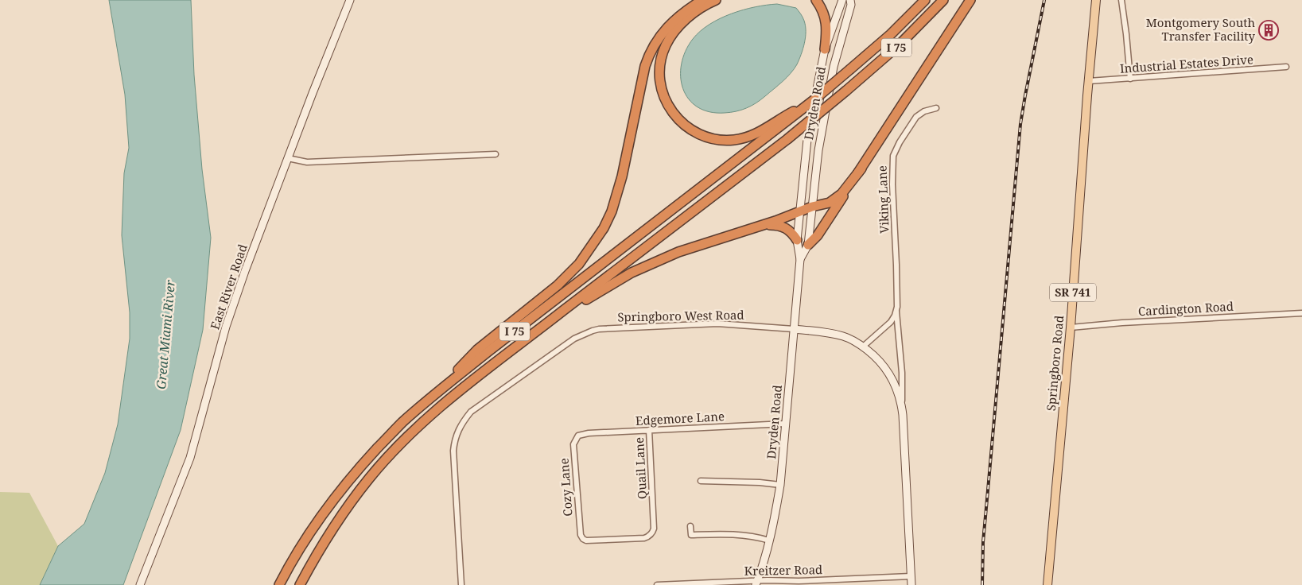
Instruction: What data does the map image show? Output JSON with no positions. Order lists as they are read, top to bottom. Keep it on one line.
{"streets":{"highway":["I 75"],"main road":["SR 741","Springboro Road"],"street":["Industrial Estates Drive","Dryden Road","Viking Lane","East River Road","Cardington Road","Springboro West Road","Edgemore Lane","Quail Lane","Cozy Lane","Kreitzer Road"]},"crossings":[["Industrial Estates Drive","Springboro Road"],["Dryden Road","Springboro West Road"],["Dryden Road","Edgemore Lane"],["Dryden Road","Kreitzer Road"],["Viking Lane","Springboro West Road"],["Cardington Road","Springboro Road"],["Springboro West Road","Kreitzer Road"],["Edgemore Lane","Quail Lane"],["Edgemore Lane","Cozy Lane"],["Quail Lane","Cozy Lane"]],"water":["Great Miami River"],"places":{"building":["Montgomery South Transfer Facility"]}}
